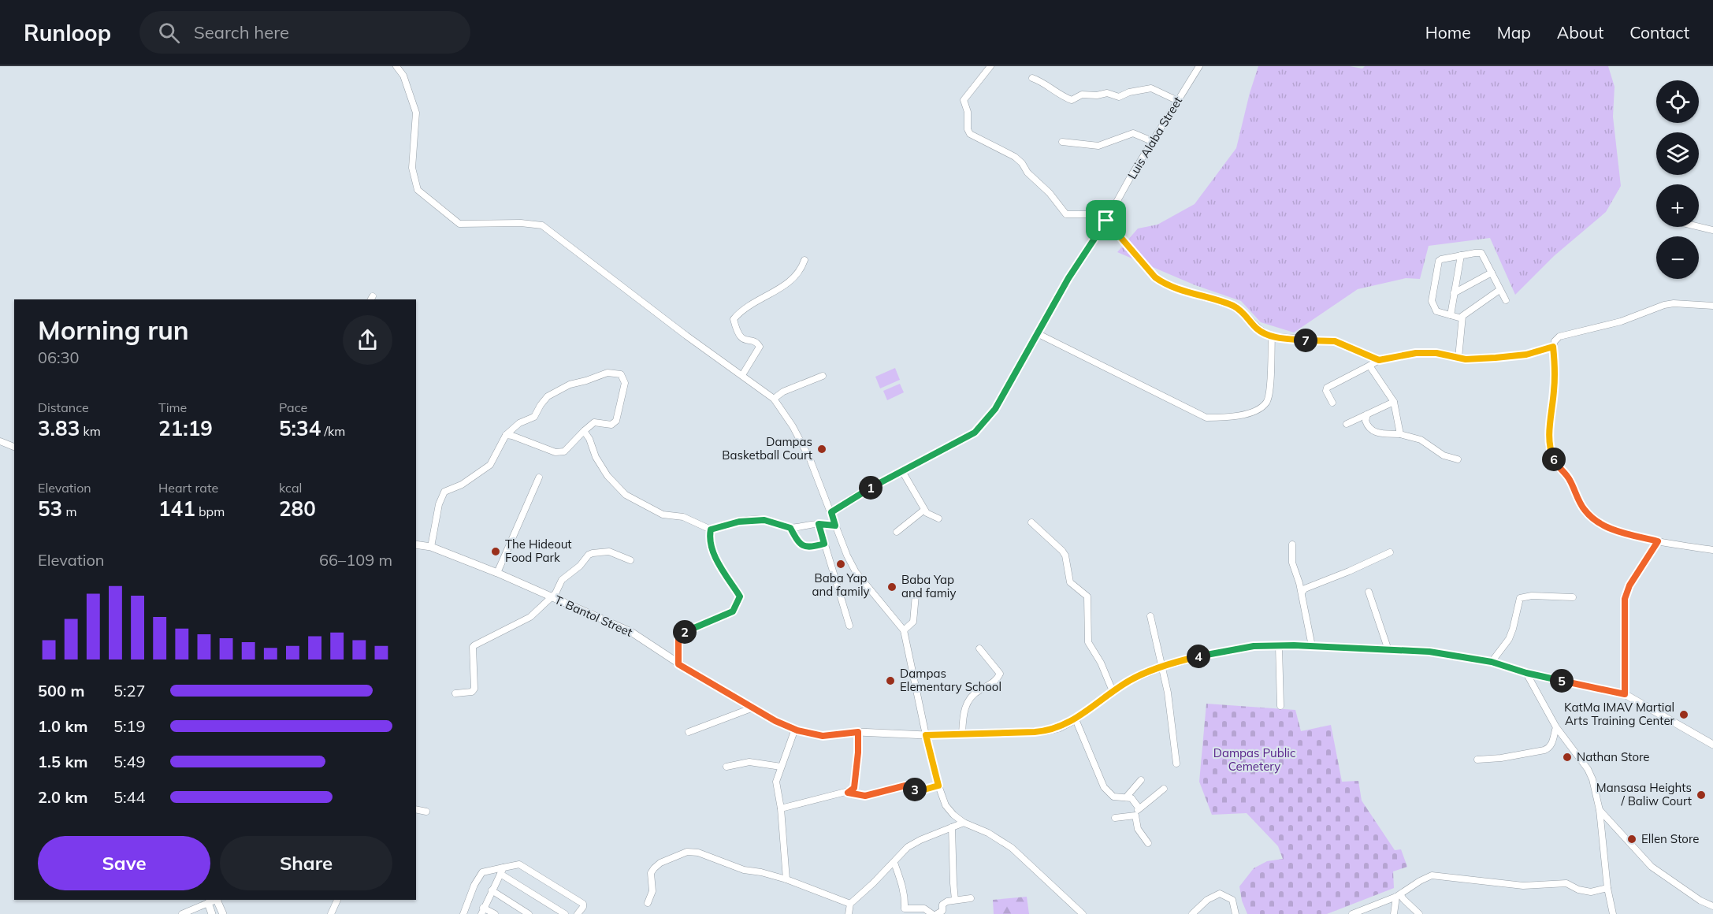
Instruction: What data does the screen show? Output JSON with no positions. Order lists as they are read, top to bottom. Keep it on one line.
{"streets":{"main road":["T. Bantol Street"],"street":["Luis Alaba Street"]},"parks":["Dampas Public Cemetery"],"places":["Dampas Basketball Court","The Hideout Food Park","Baba Yap and family","Baba Yap and famiy","Dampas Elementary School","KatMa IMAV Martial Arts Training Center","Nathan Store","Mansasa Heights / Baliw Court","Ellen Store"],"page":{"header":"Runloop","search":"Search here","nav":["Home","Map","About","Contact"],"map_buttons":["+","−"],"heading":["Morning run","06:30"],"pins":["7","6","1","2","4","5","3"],"stats":[["Distance","3.83 km"],["Time","21:19"],["Pace","5:34 /km"],["Elevation","53 m"],["Heart rate","141 bpm"],["kcal","280"]],"chart":["Elevation","66–109 m"],"list":[{"name":"500 m","note":"5:27"},{"name":"1.0 km","note":"5:19"},{"name":"1.5 km","note":"5:49"},{"name":"2.0 km","note":"5:44"}],"buttons":["Save","Share"]}}
